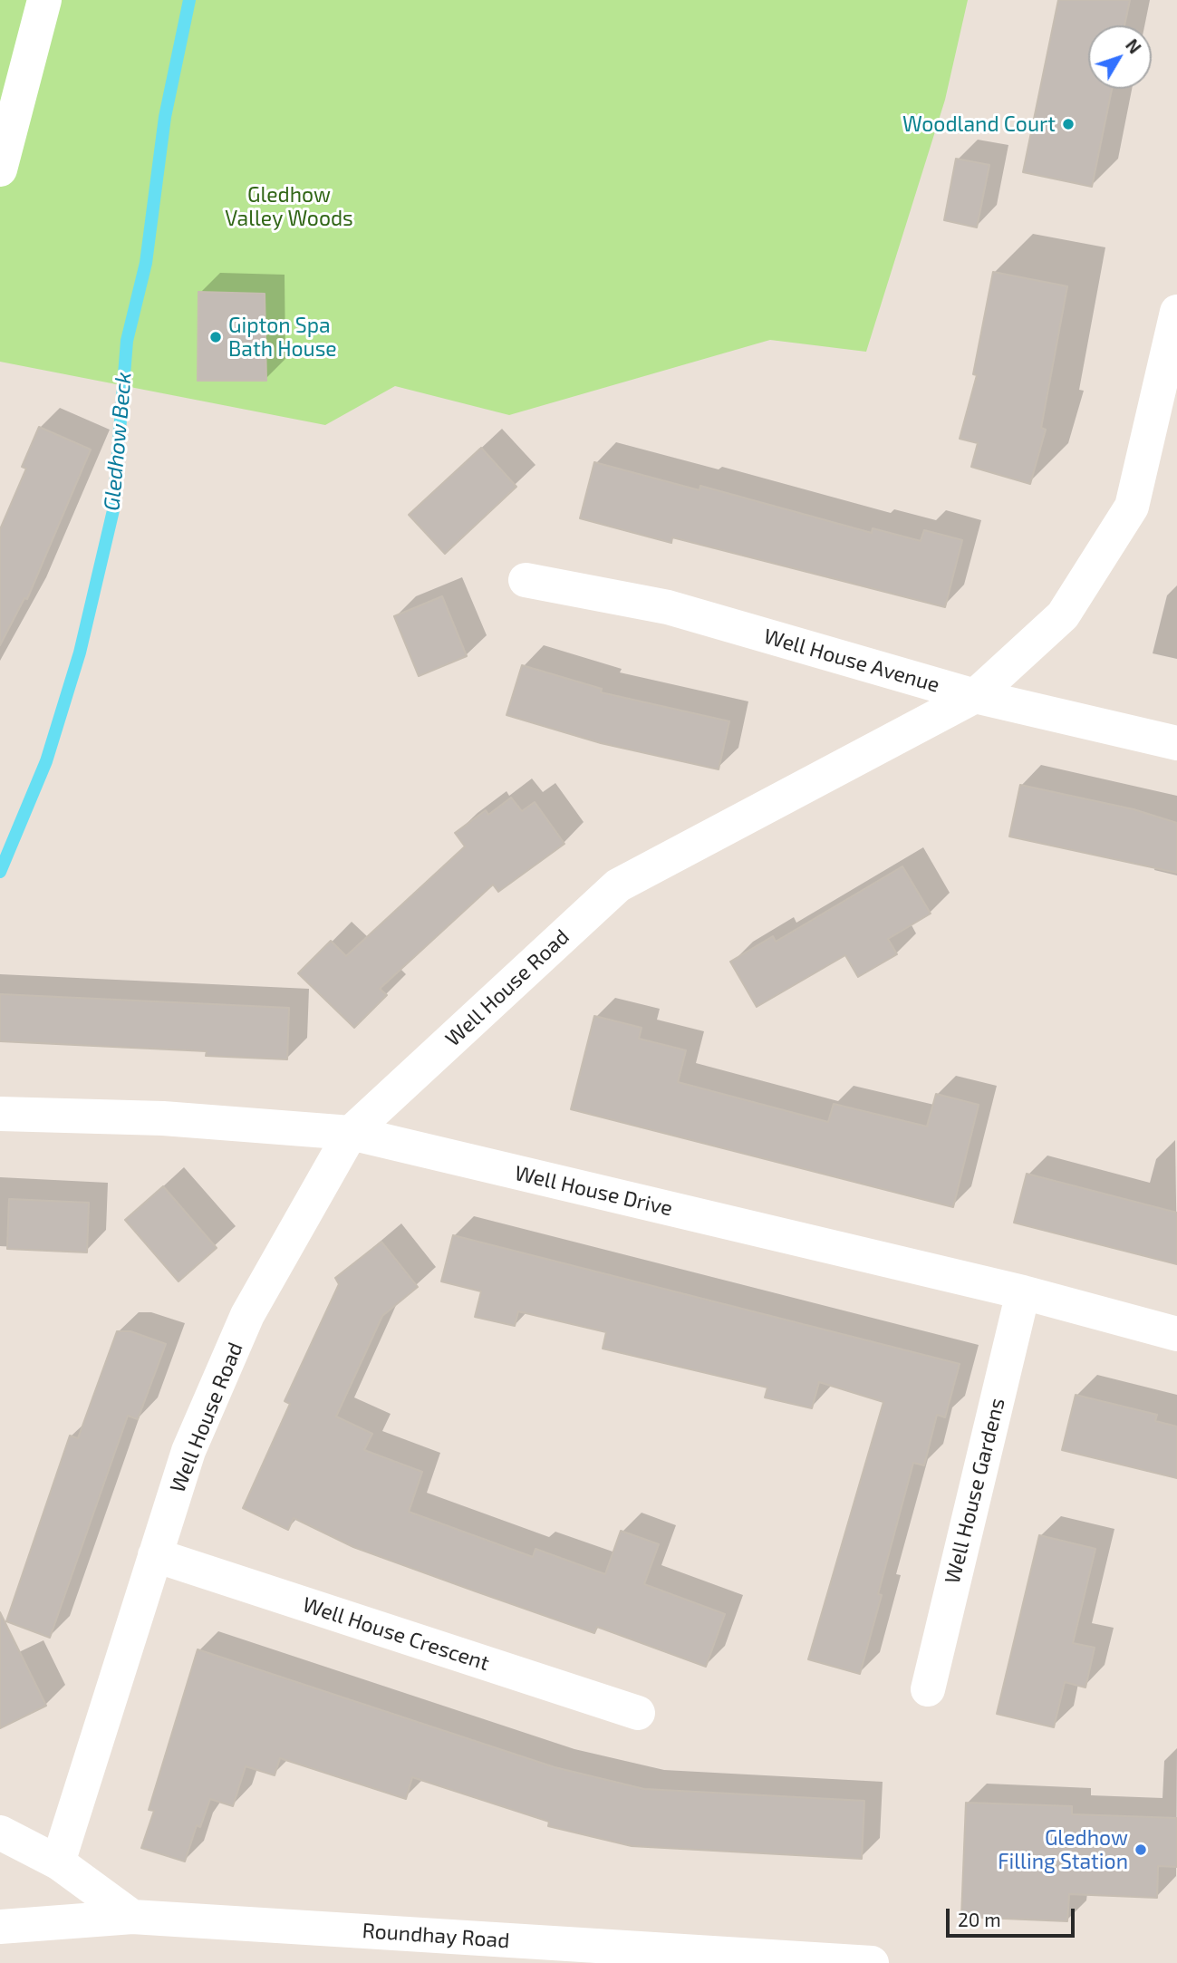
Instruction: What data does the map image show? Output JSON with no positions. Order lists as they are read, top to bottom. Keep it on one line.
{"streets":{"street":["Well House Avenue","Well House Road","Well House Drive","Well House Gardens","Well House Crescent","Roundhay Road"]},"crossings":[["Well House Avenue","Well House Road"],["Well House Road","Well House Drive"],["Well House Road","Well House Crescent"],["Well House Drive","Well House Gardens"]],"water":["Gledhow Beck"],"parks":["Gledhow Valley Woods"],"places":["Woodland Court","Gipton Spa Bath House","Gledhow Filling Station"],"scale_bar":"20 m","north":"top right"}
